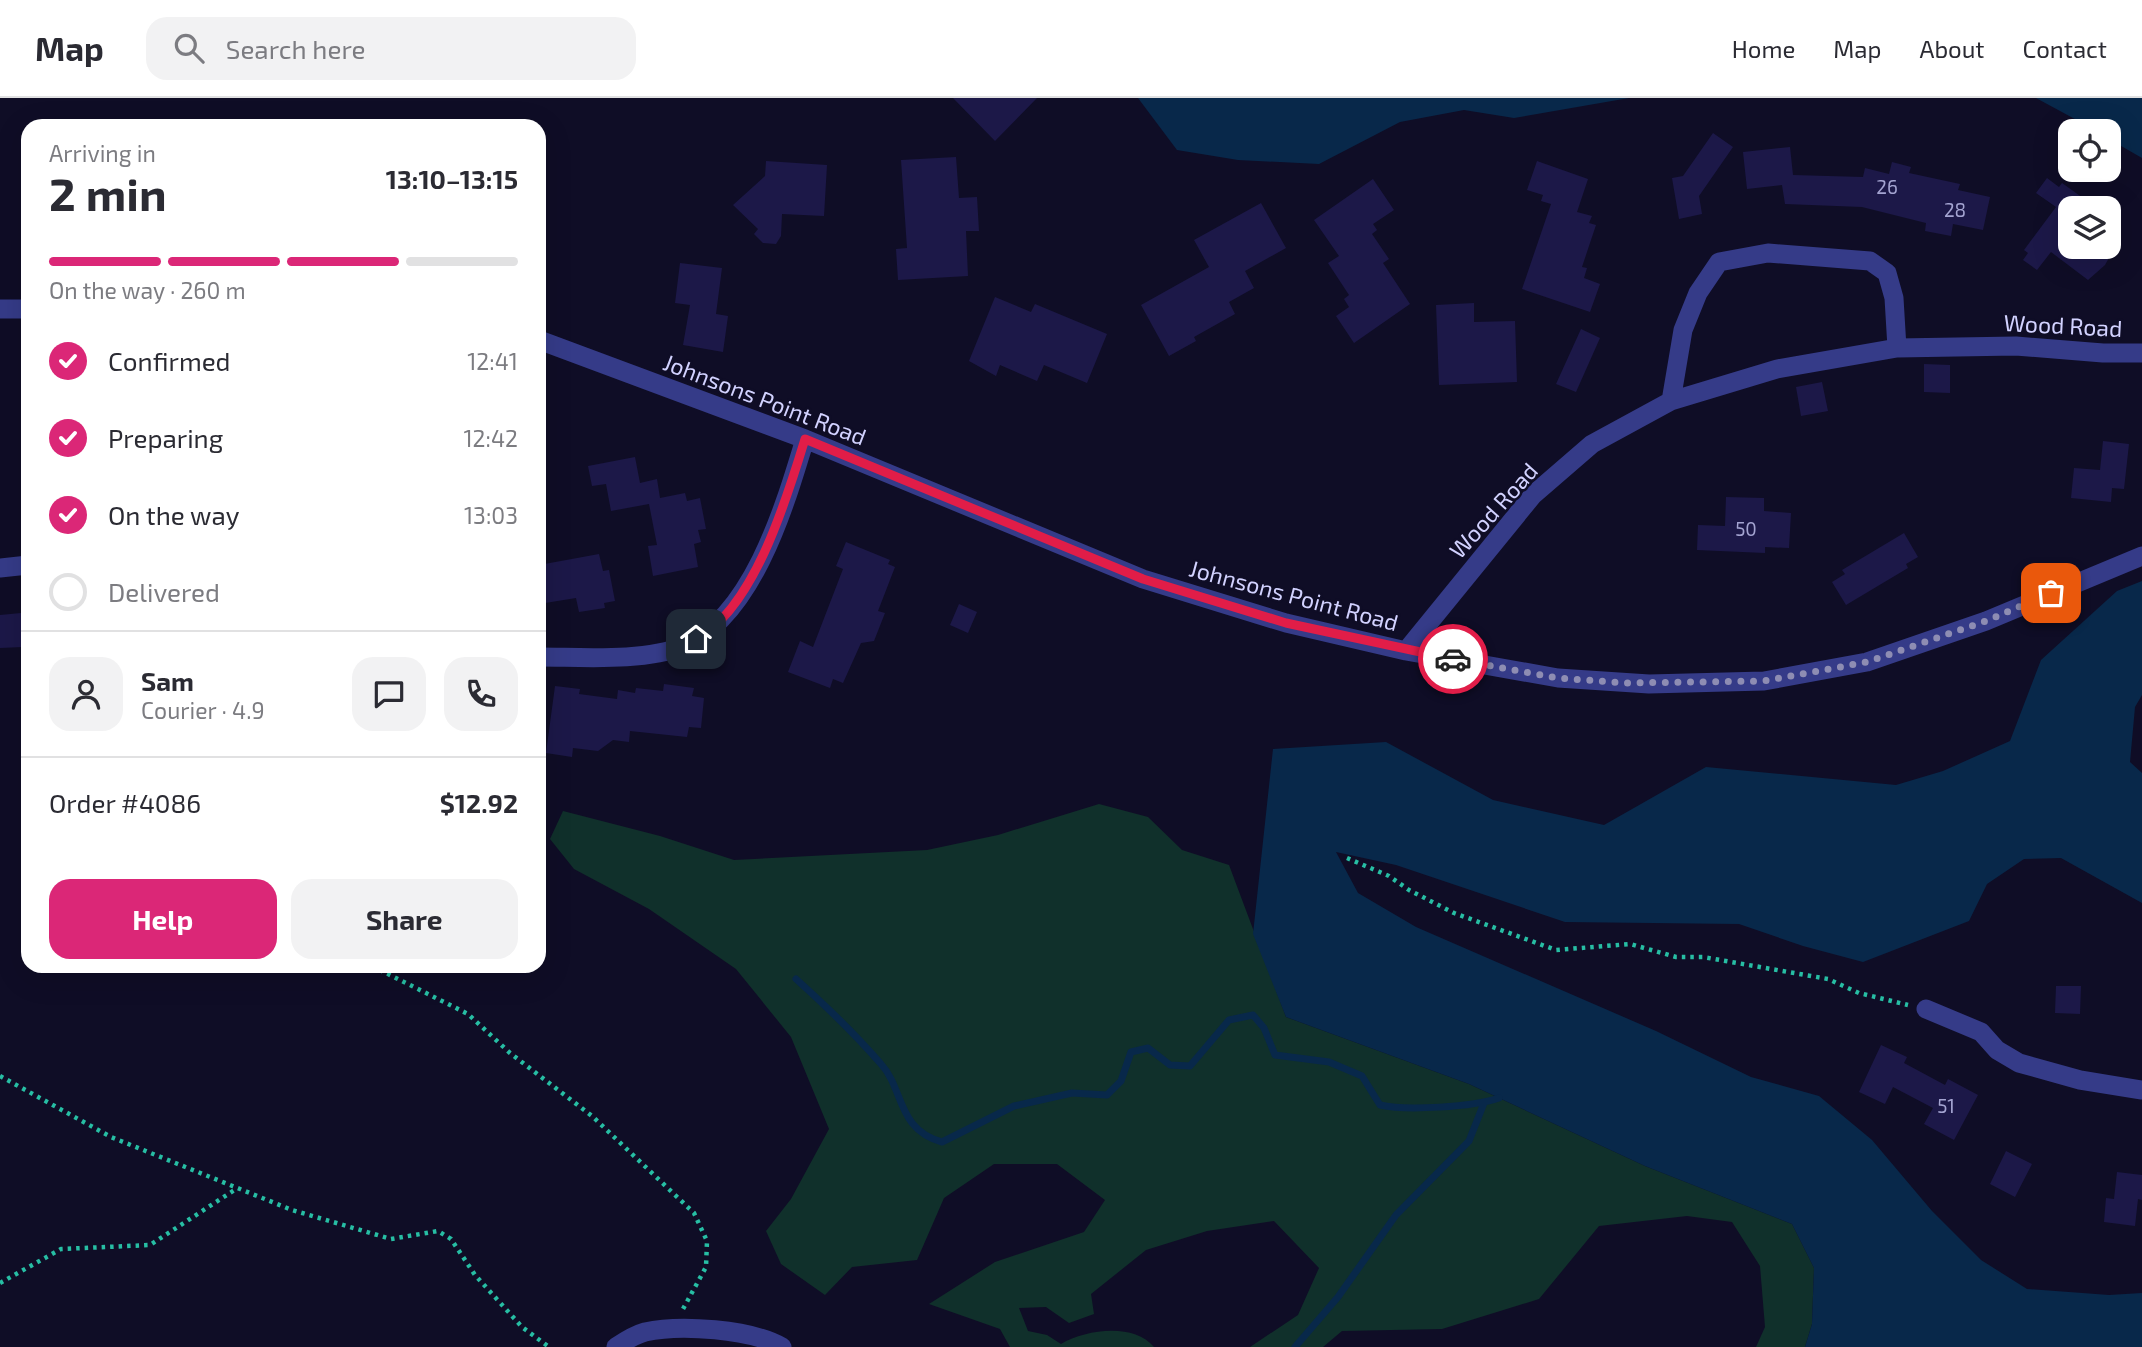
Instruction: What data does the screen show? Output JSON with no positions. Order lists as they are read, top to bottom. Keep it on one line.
{"streets":{"street":["Wood Road","Johnsons Point Road"]},"crossings":[["Wood Road","Johnsons Point Road"]],"house_numbers":["26","28","50","51"],"page":{"header":"Map","search":"Search here","nav":["Home","Map","About","Contact"],"heading":["2 min","Arriving in","13:10–13:15"],"panel":["Sam","Courier · 4.9","Order #4086","$12.92"],"bar":"On the way · 260 m","list":[["Confirmed","12:41"],["Preparing","12:42"],["On the way","13:03"],"Delivered"],"buttons":["Help","Share"]}}
